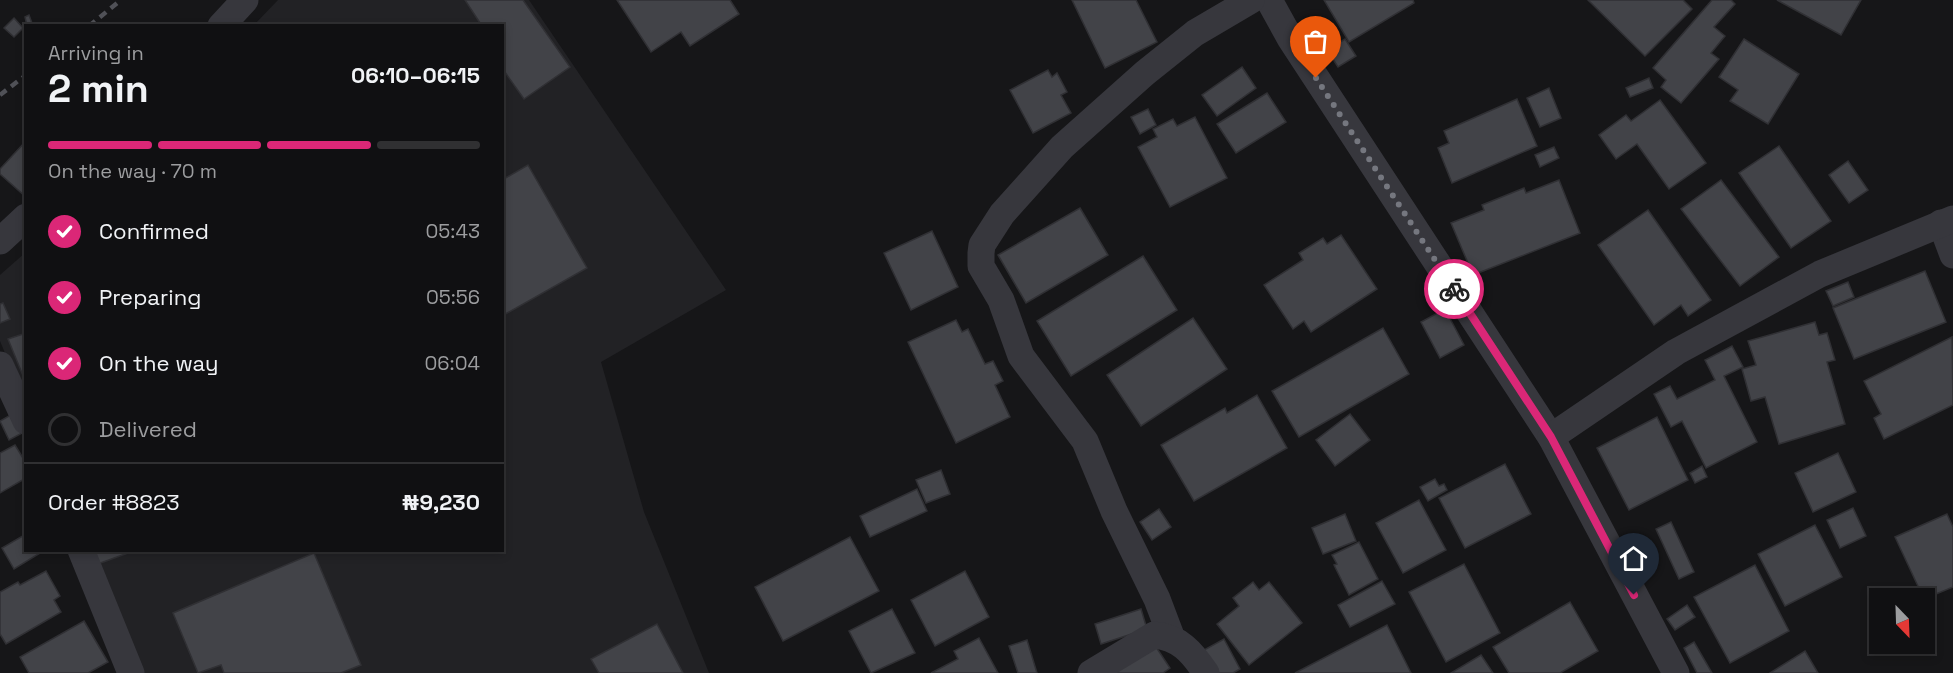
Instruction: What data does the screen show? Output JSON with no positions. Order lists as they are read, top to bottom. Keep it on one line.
{"north":"bottom right","page":{"heading":["2 min","Arriving in","06:10–06:15"],"panel":["Order #8823","₦9,230"],"bar":"On the way · 70 m","list":[["Confirmed","05:43"],["Preparing","05:56"],["On the way","06:04"],"Delivered"]}}
